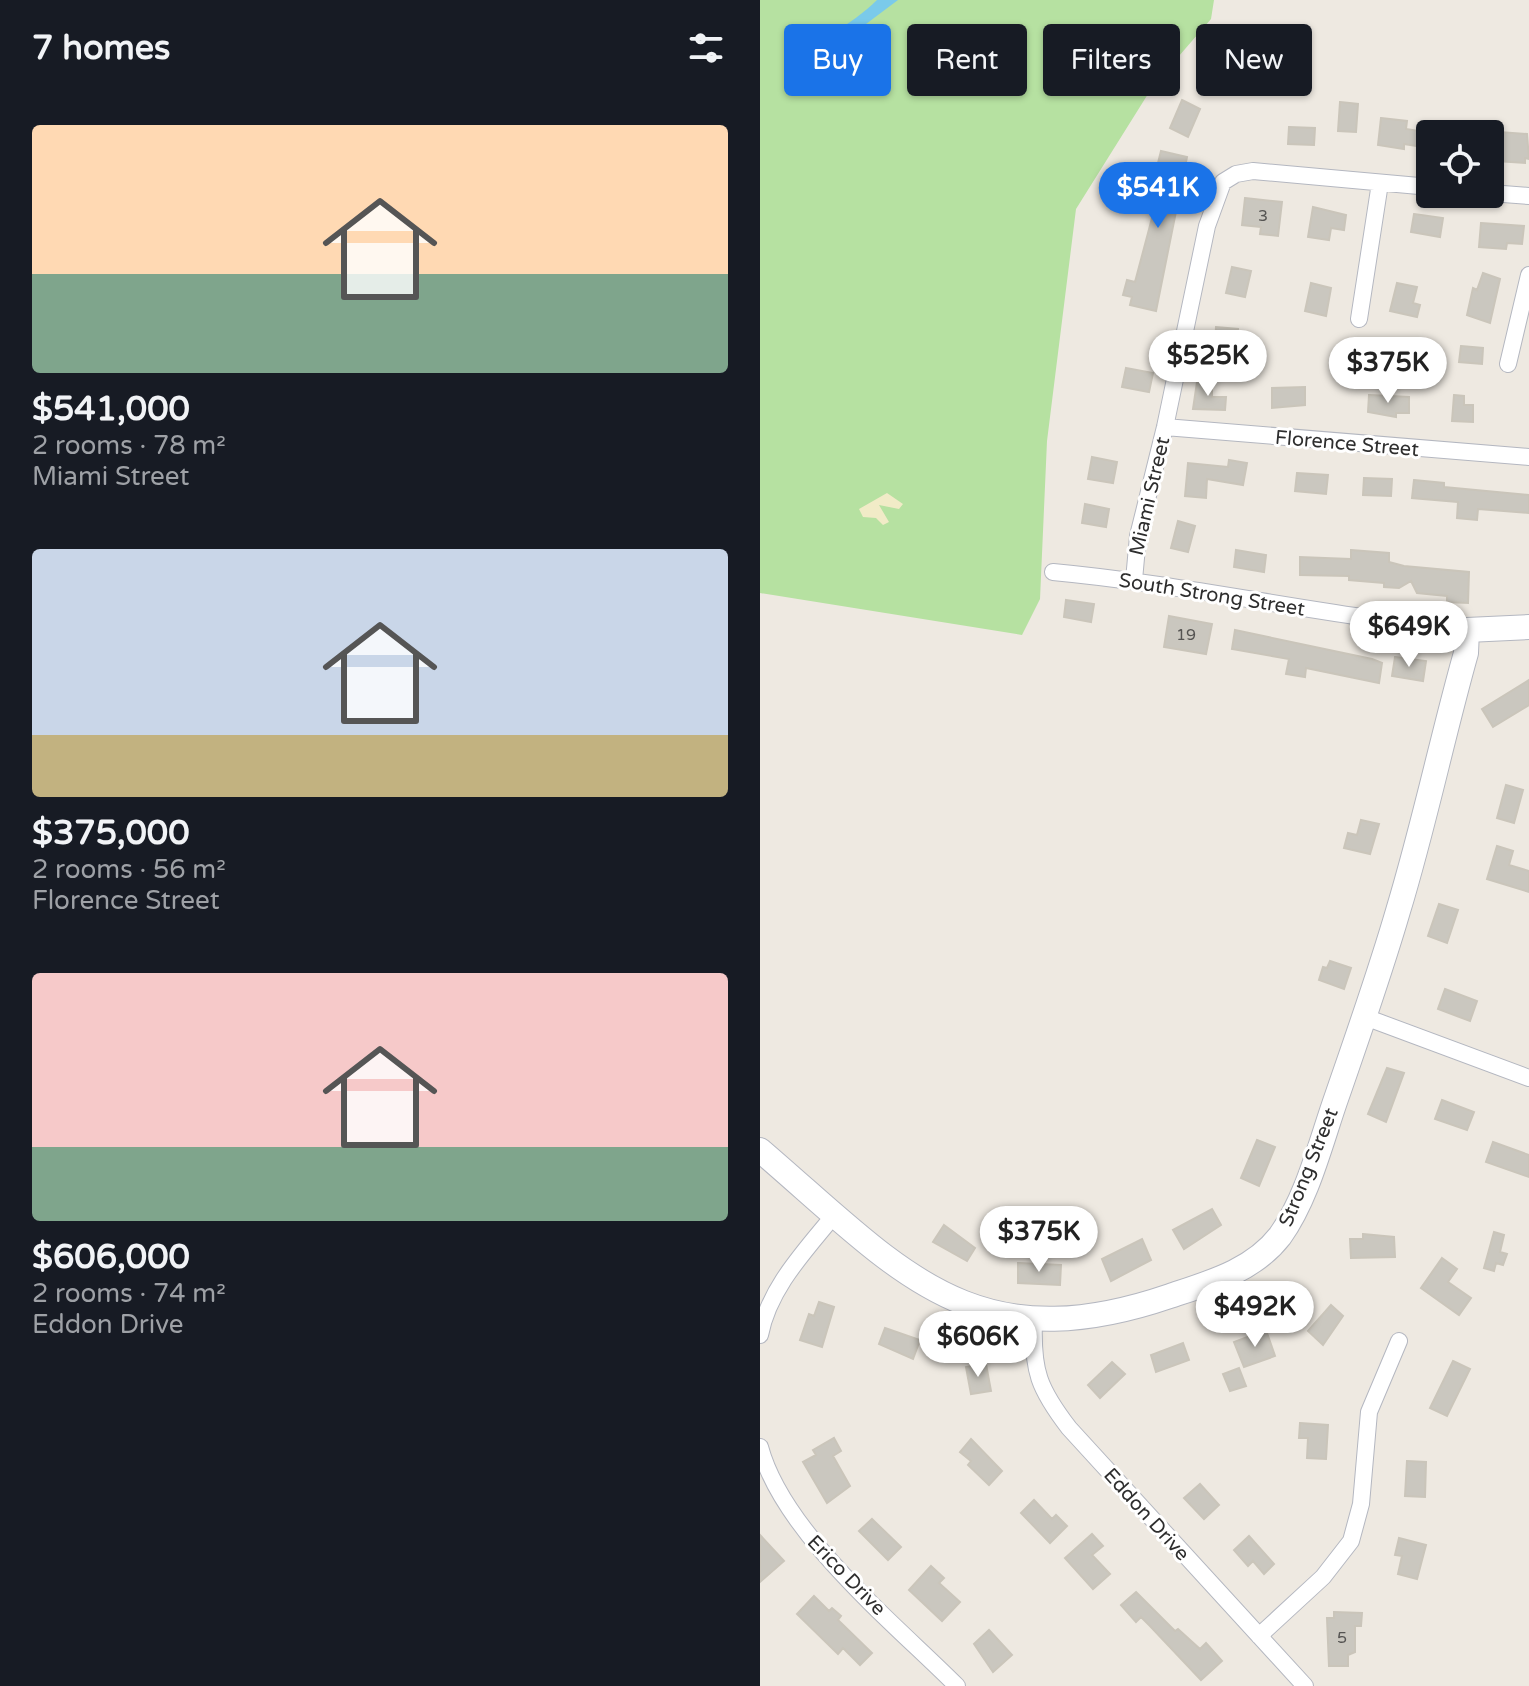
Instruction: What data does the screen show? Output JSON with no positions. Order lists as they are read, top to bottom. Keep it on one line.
{"streets":{"street":["Florence Street","Miami Street","South Strong Street","Strong Street","Eddon Drive","Erico Drive"]},"crossings":[["Florence Street","Miami Street"],["Miami Street","South Strong Street"],["South Strong Street","Strong Street"],["Strong Street","Eddon Drive"]],"house_numbers":["3","19","5"],"page":{"heading":"7 homes","chip":["Buy","Rent","Filters","New"],"list":[{"name":"$541,000","note":"2 rooms · 78 m² · Miami Street"},{"name":"$375,000","note":"2 rooms · 56 m² · Florence Street"},{"name":"$606,000","note":"2 rooms · 74 m² · Eddon Drive"}],"price":["$541K","$525K","$375K","$649K","$375K","$492K","$606K"]}}
